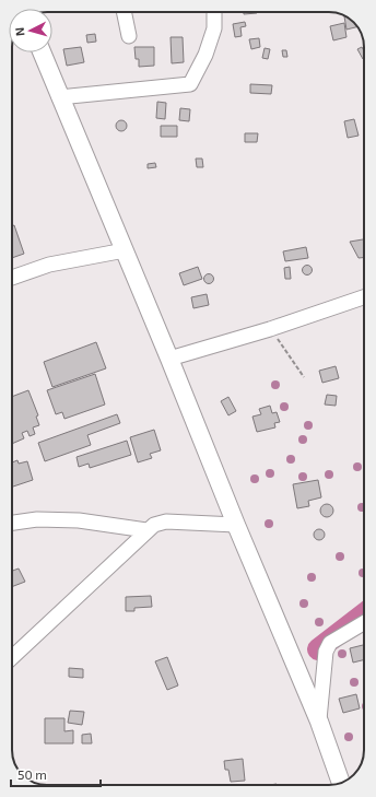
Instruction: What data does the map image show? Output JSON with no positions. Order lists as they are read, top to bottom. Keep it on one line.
{"scale_bar":"50 m","north":"left"}
